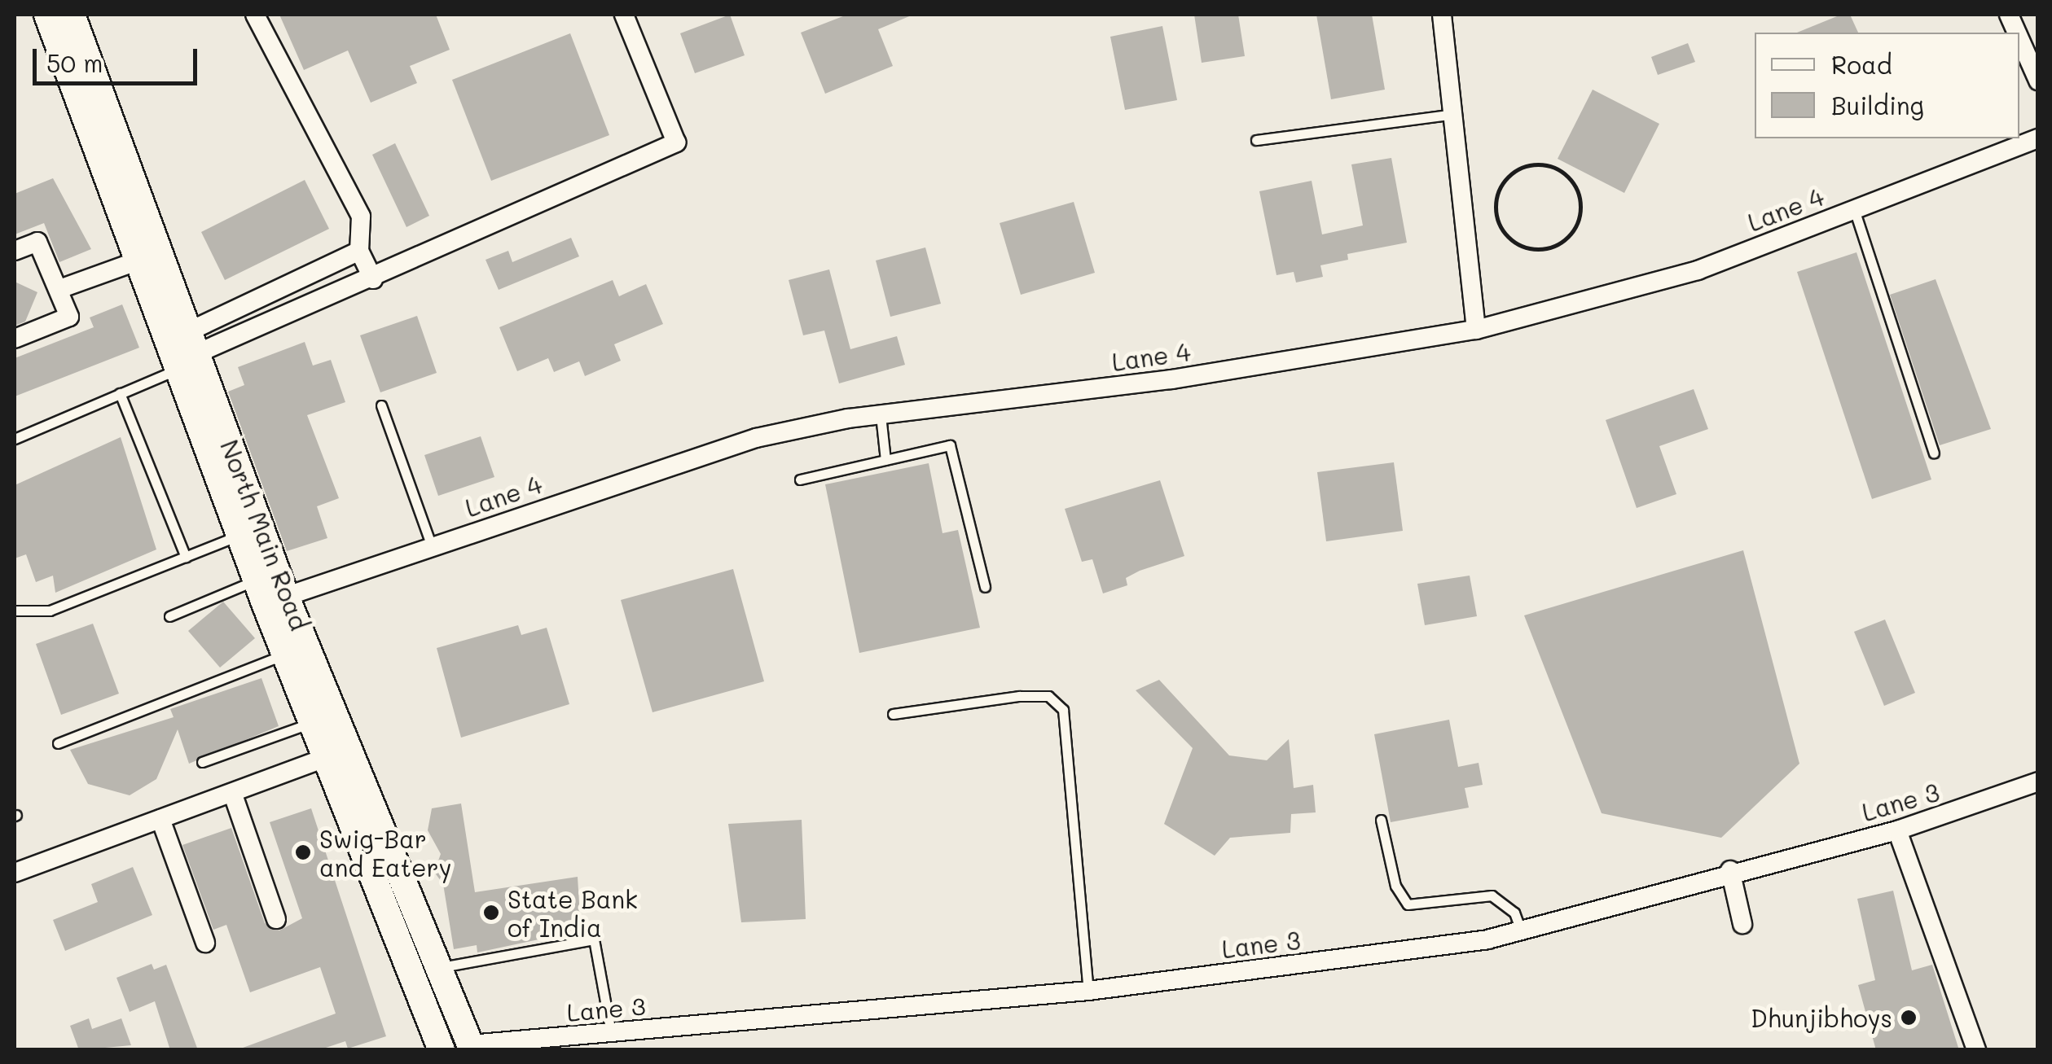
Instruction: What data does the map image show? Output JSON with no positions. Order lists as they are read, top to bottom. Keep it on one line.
{"streets":{"main road":["North Main Road"],"street":["Lane 4","Lane 3"]},"crossings":[["Lane 4","North Main Road"],["North Main Road","Lane 3"]],"places":["Swig-Bar and Eatery","State Bank of India","Dhunjibhoys"],"legend":["Road","Building"],"scale_bar":"50 m"}
